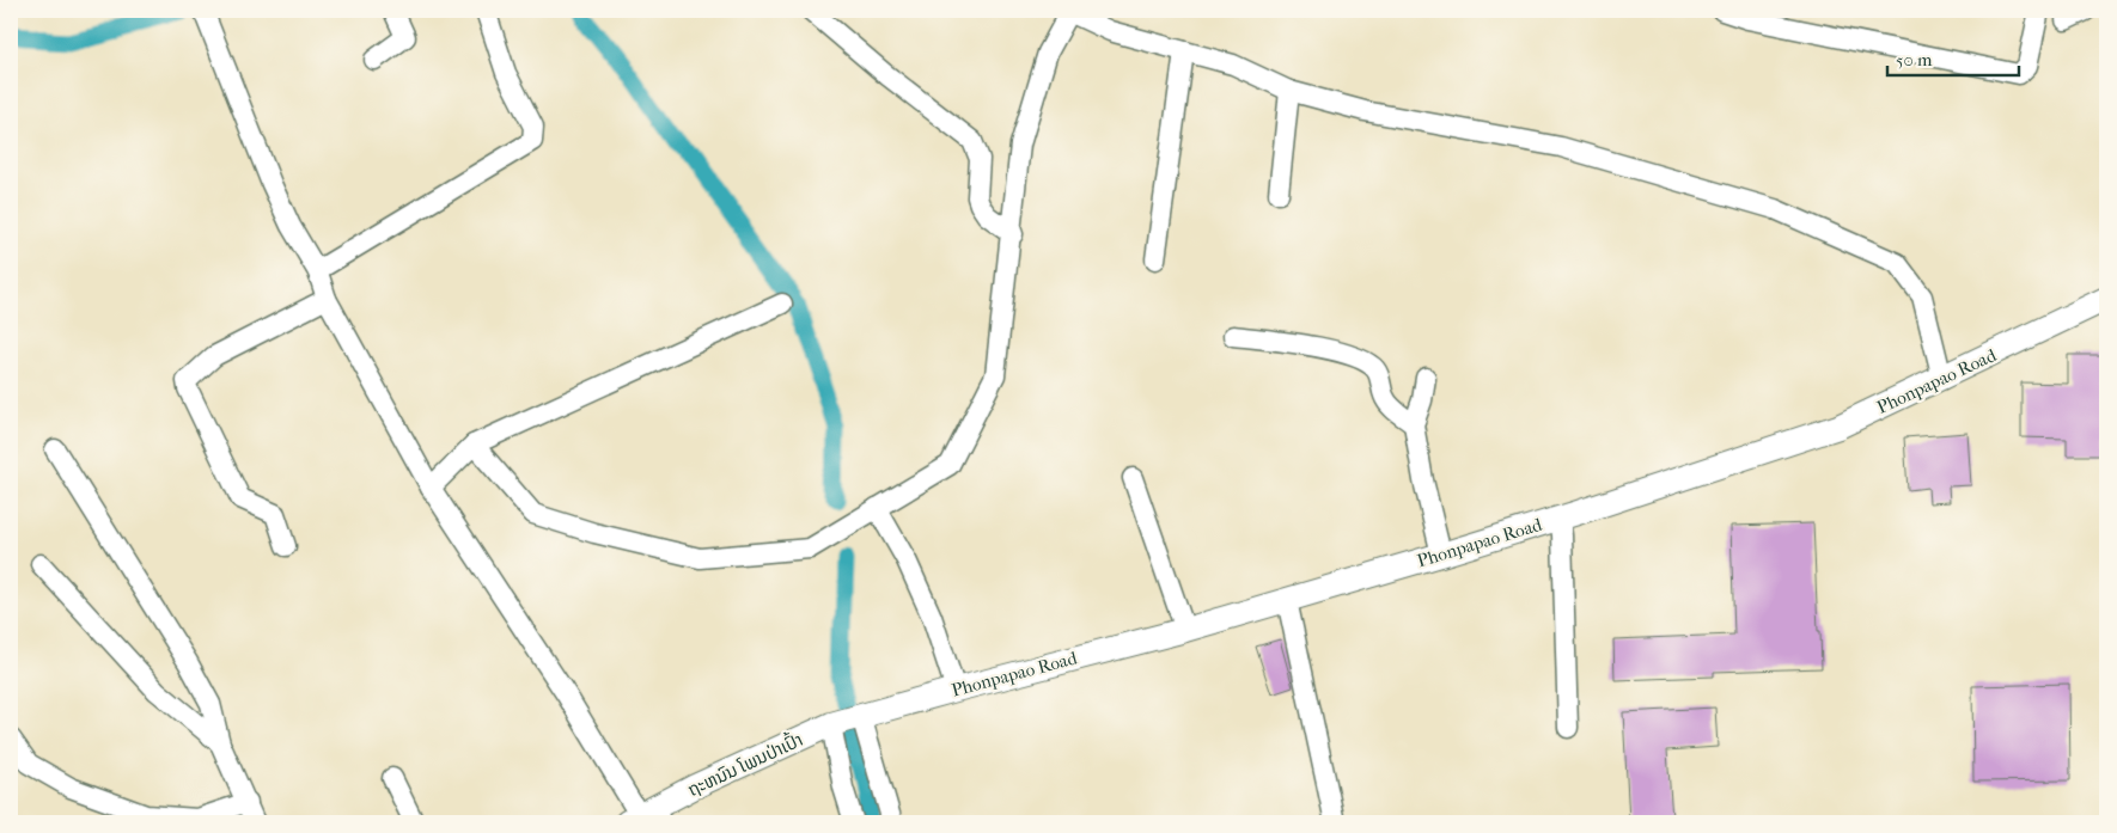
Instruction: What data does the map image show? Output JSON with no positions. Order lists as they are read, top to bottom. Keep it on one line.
{"streets":{"street":["Phonpapao Road","ຖະຫນົນ ໂພນປ່າເປົ້າ"]},"crossings":[["Phonpapao Road","ຖະຫນົນ ໂພນປ່າເປົ້າ"]],"scale_bar":"50 m"}
